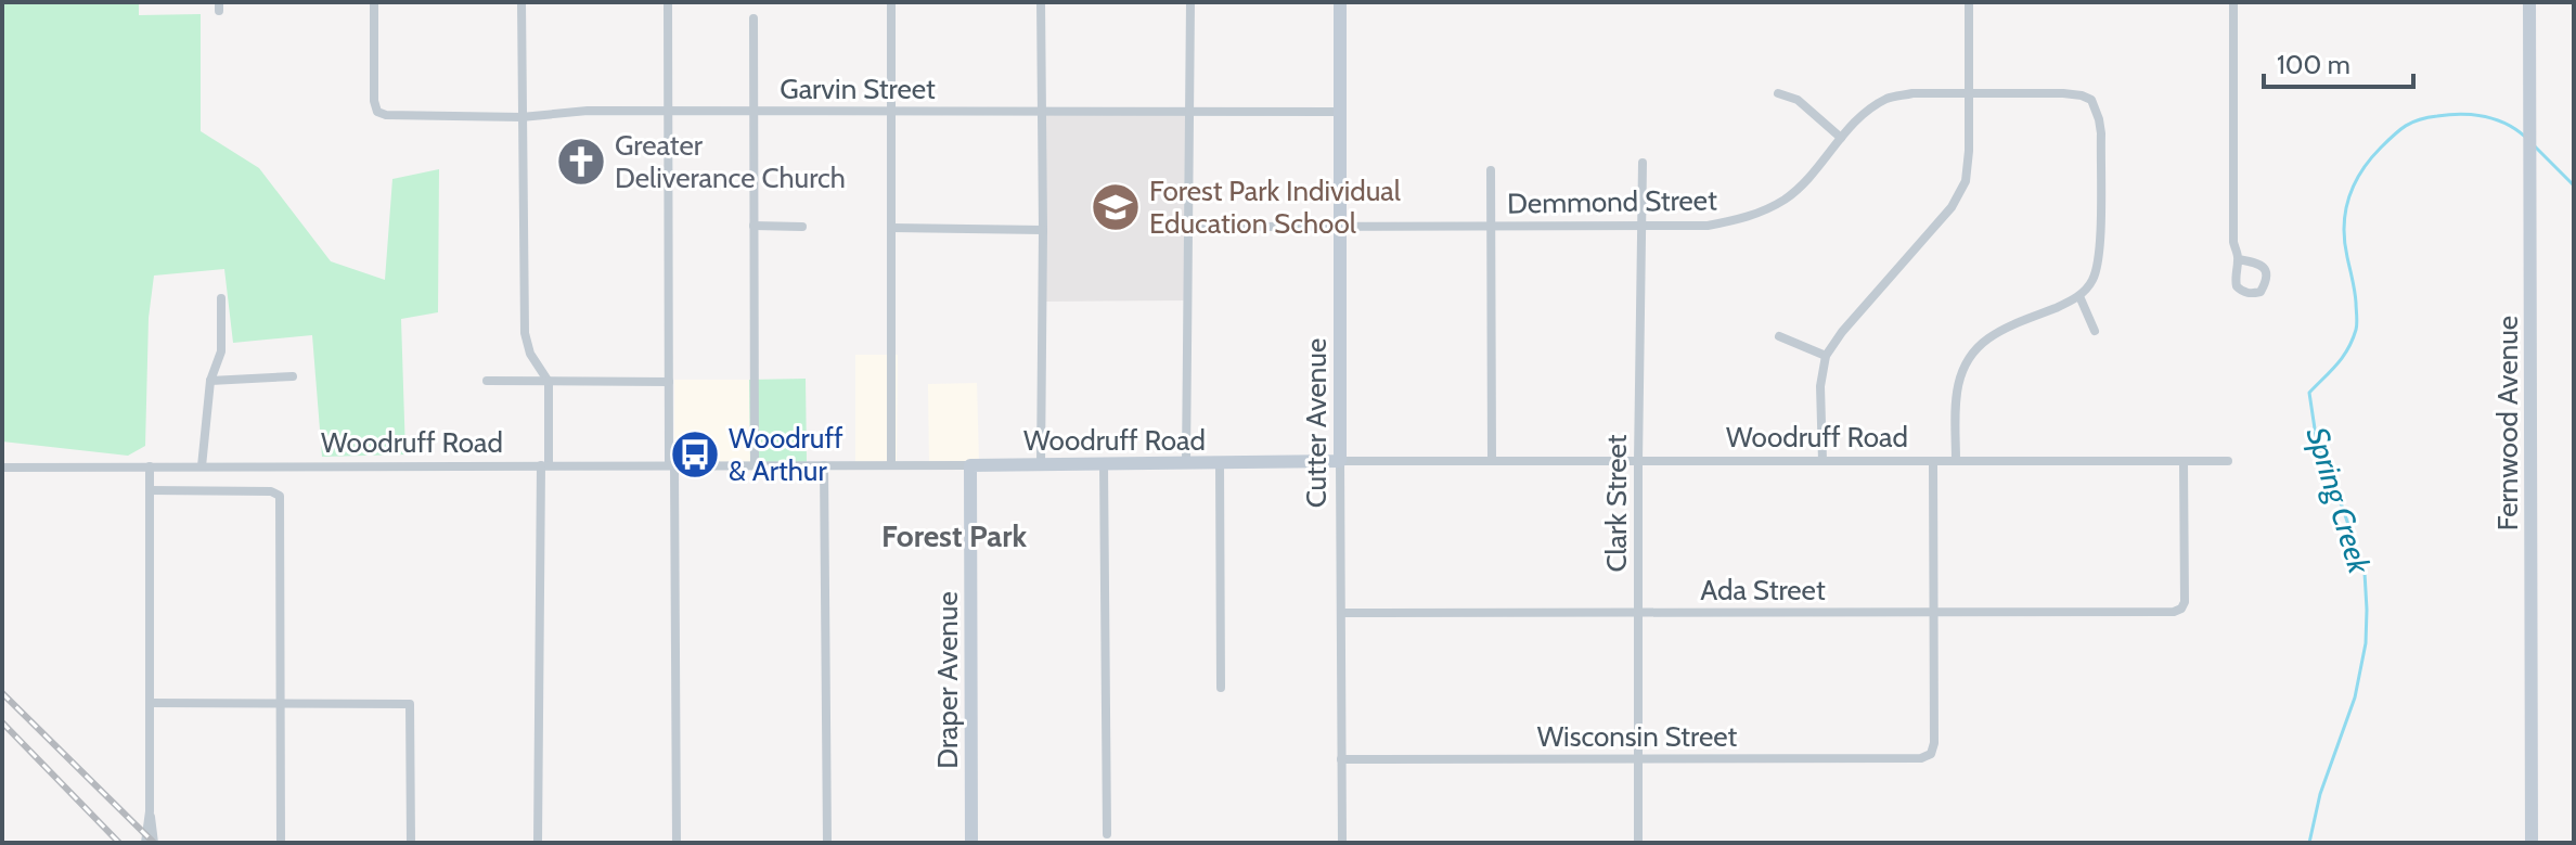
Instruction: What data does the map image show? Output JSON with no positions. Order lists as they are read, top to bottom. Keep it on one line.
{"streets":{"street":["Garvin Street","Demmond Street","Cutter Avenue","Fernwood Avenue","Woodruff Road","Clark Street","Ada Street","Draper Avenue","Wisconsin Street"]},"crossings":[["Garvin Street","Cutter Avenue"],["Demmond Street","Cutter Avenue"],["Demmond Street","Clark Street"],["Cutter Avenue","Woodruff Road"],["Cutter Avenue","Ada Street"],["Cutter Avenue","Wisconsin Street"],["Woodruff Road","Clark Street"],["Woodruff Road","Ada Street"],["Woodruff Road","Draper Avenue"],["Clark Street","Ada Street"],["Clark Street","Wisconsin Street"],["Ada Street","Wisconsin Street"]],"districts":["Forest Park"],"water":["Spring Creek"],"places":{"church":["Greater Deliverance Church"],"school or university":["Forest Park Individual Education School"],"bus stop":["Woodruff & Arthur"]},"scale_bar":"100 m"}
